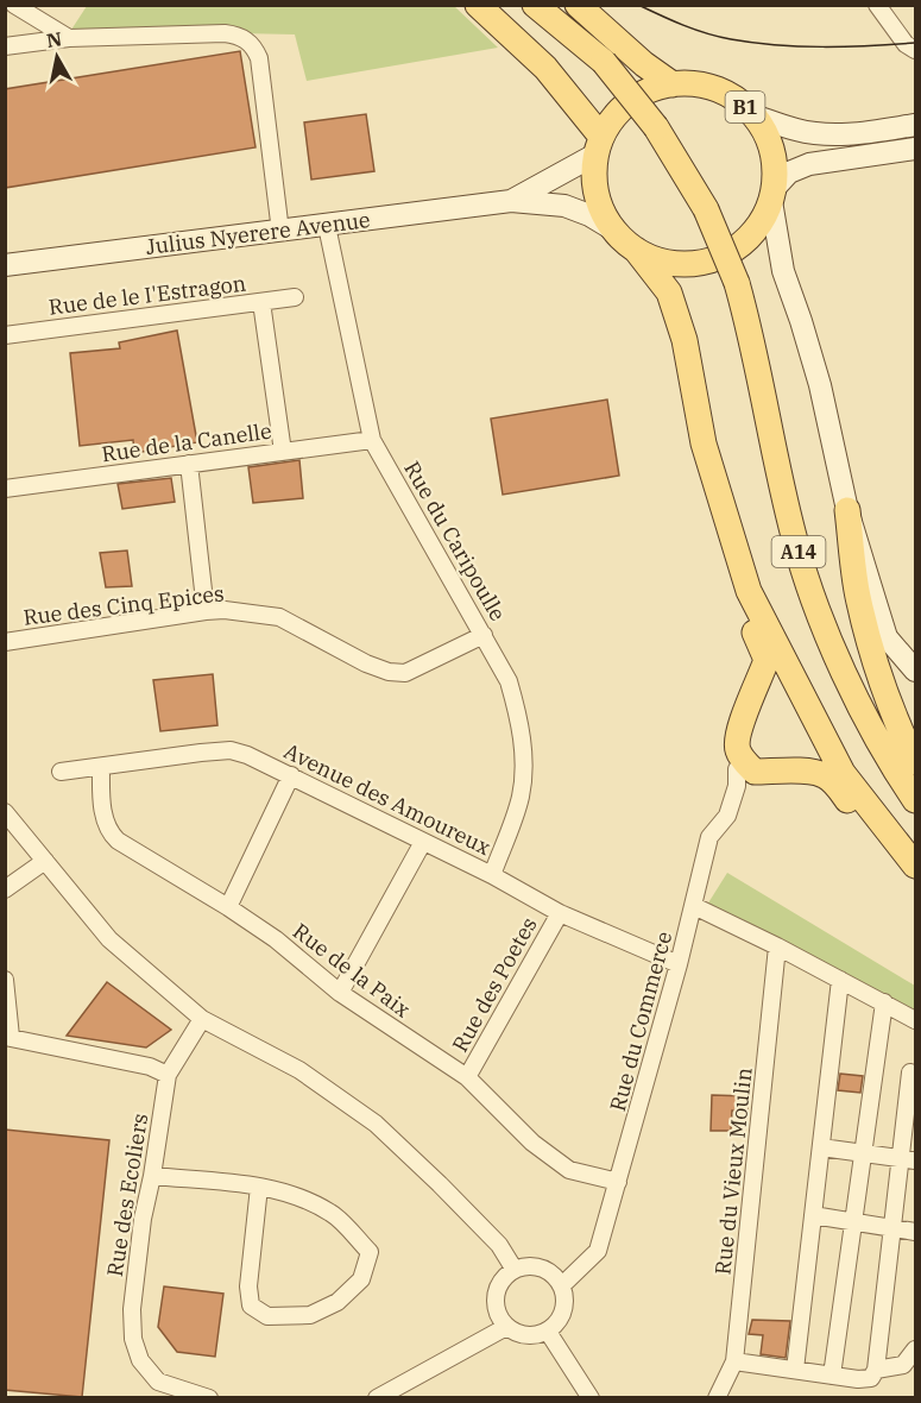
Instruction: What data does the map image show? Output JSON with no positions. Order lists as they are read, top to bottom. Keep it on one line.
{"streets":{"main road":["B1","Julius Nyerere Avenue","A14"],"street":["Rue de le I'Estragon","Rue de la Canelle","Rue du Caripoulle","Rue des Cinq Epices","Avenue des Amoureux","Rue de la Paix","Rue des Poetes","Rue du Commerce","Rue du Vieux Moulin","Rue des Ecoliers"]},"crossings":[["Julius Nyerere Avenue","Rue du Caripoulle"],["Julius Nyerere Avenue","A14"],["Rue de la Canelle","Rue du Caripoulle"],["Rue du Caripoulle","Rue des Cinq Epices"],["Rue du Caripoulle","Avenue des Amoureux"],["Avenue des Amoureux","Rue de la Paix"],["Avenue des Amoureux","Rue des Poetes"],["Avenue des Amoureux","Rue du Commerce"],["Rue de la Paix","Rue des Poetes"],["Rue de la Paix","Rue du Commerce"]],"north":"top"}
